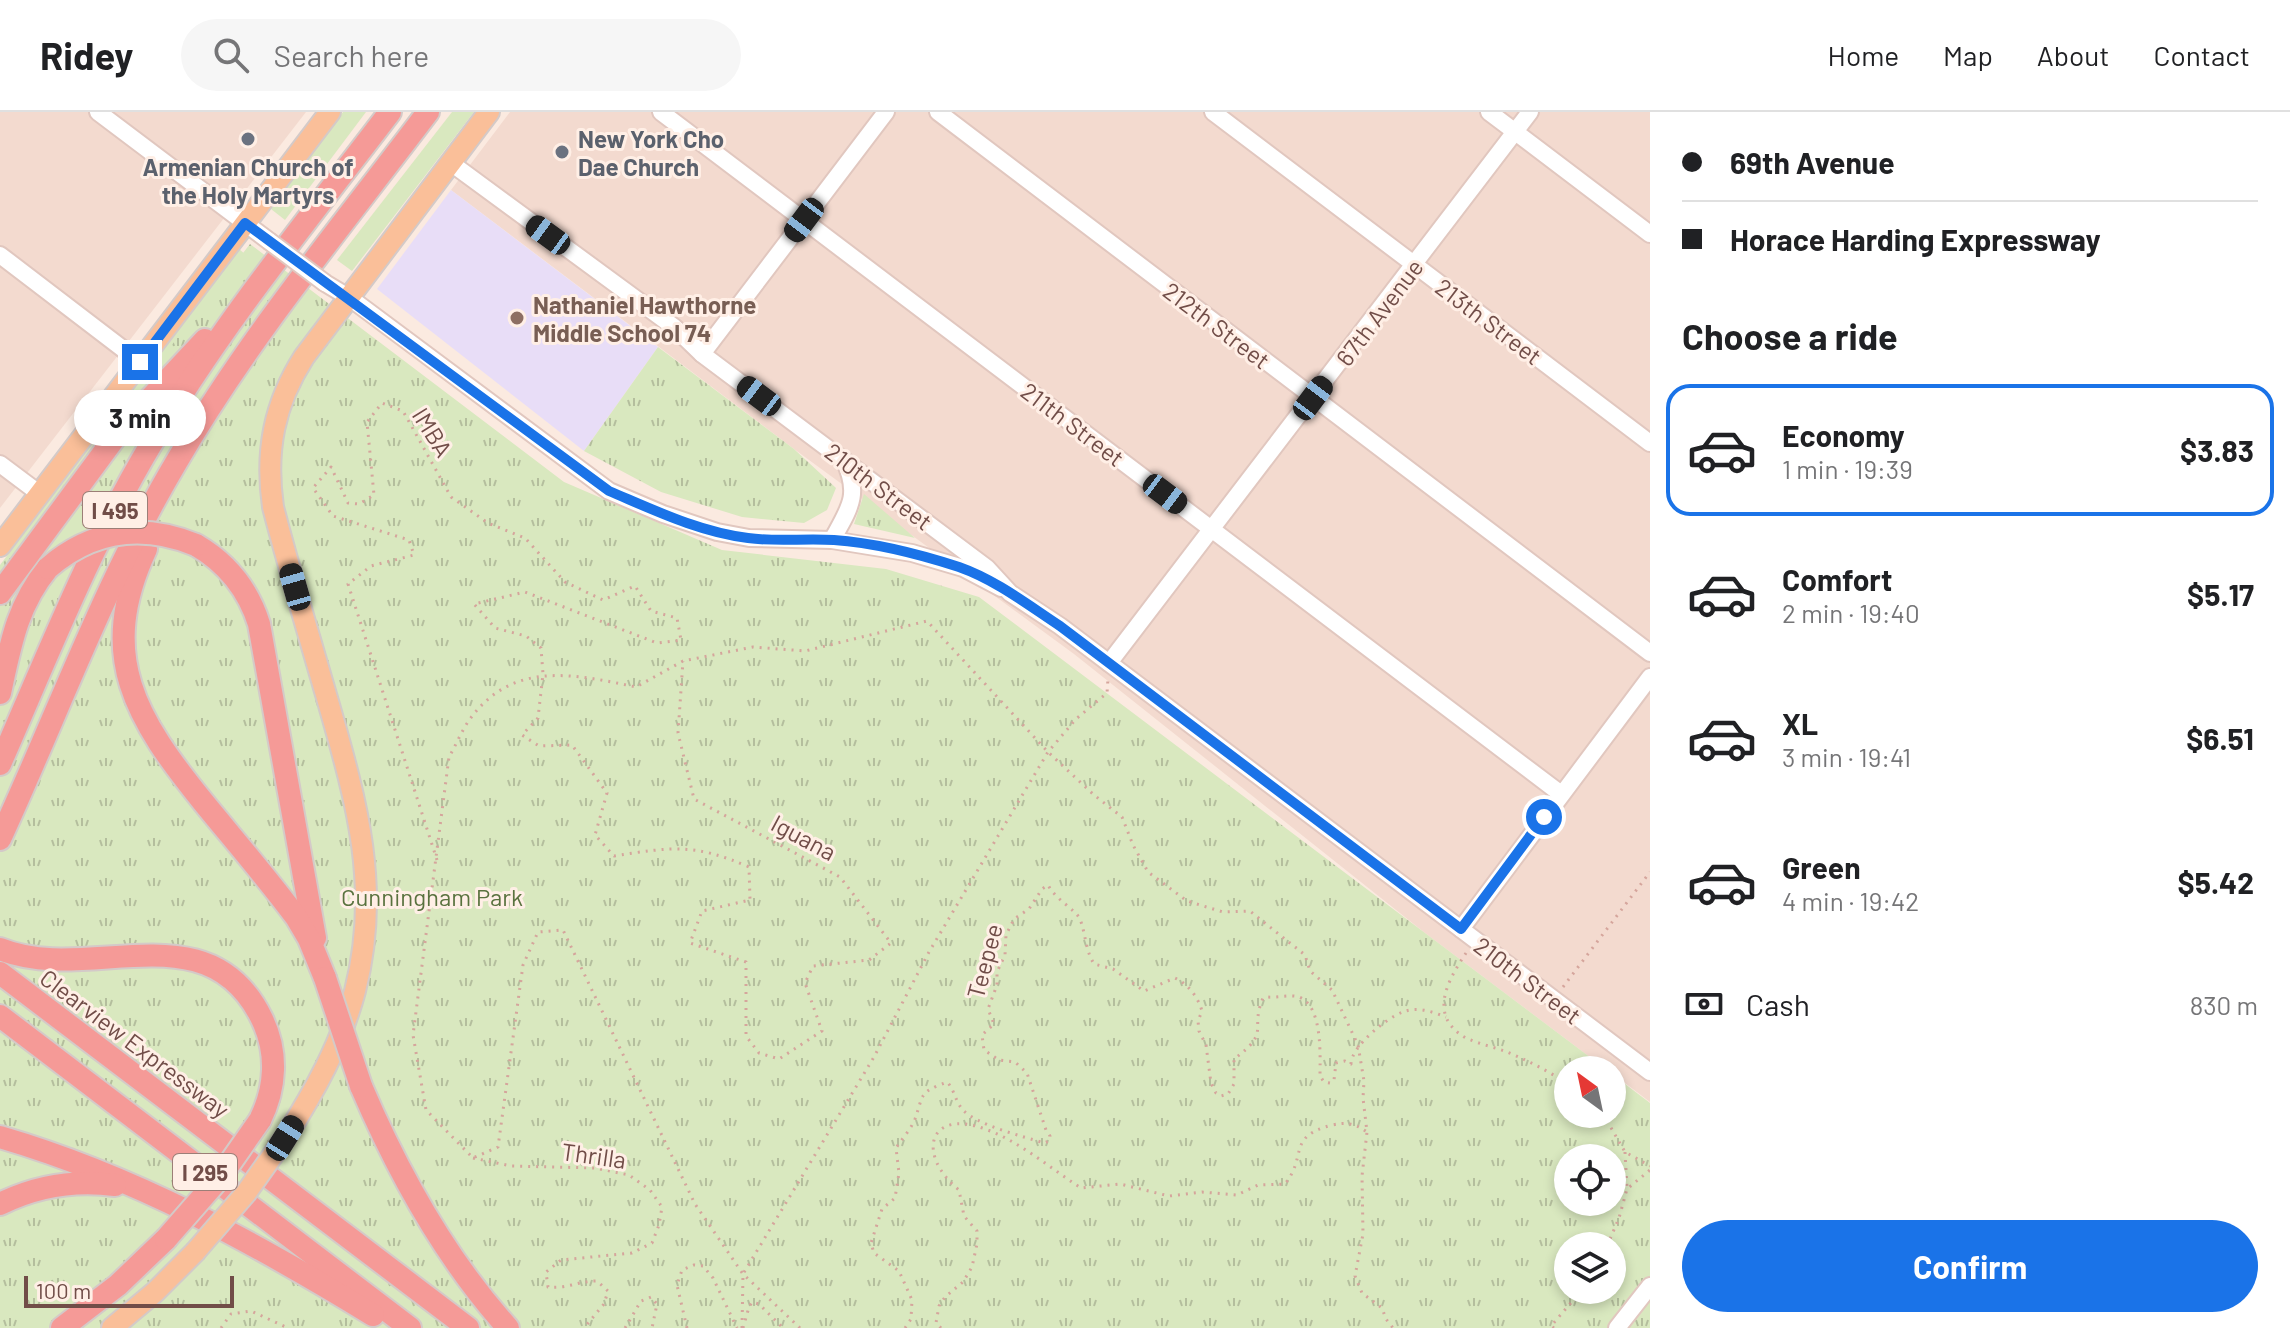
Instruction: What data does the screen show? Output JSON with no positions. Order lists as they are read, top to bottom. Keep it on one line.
{"streets":{"highway":["I 495","Clearview Expressway","I 295"],"street":["67th Avenue","213th Street","212th Street","211th Street","210th Street"],"path":["IMBA","Iguana","Teepee","Thrilla"]},"crossings":[["67th Avenue","213th Street"],["67th Avenue","212th Street"],["67th Avenue","211th Street"],["67th Avenue","210th Street"],["IMBA","Iguana"]],"parks":["Cunningham Park"],"places":["Armenian Church of the Holy Martyrs","New York Cho Dae Church","Nathaniel Hawthorne Middle School 74"],"scale_bar":"100 m","north":"top left","page":{"header":"Ridey","search":"Search here","nav":["Home","Map","About","Contact"],"banner":["69th Avenue","Horace Harding Expressway"],"heading":"Choose a ride","list":[{"name":"Economy","note":"1 min · 19:39","value":"$3.83"},{"name":"Comfort","note":"2 min · 19:40","value":"$5.17"},{"name":"XL","note":"3 min · 19:41","value":"$6.51"},{"name":"Green","note":"4 min · 19:42","value":"$5.42"}],"bubble":"3 min","pay":["Cash","830 m"],"buttons":"Confirm","scale":"100 m"}}
